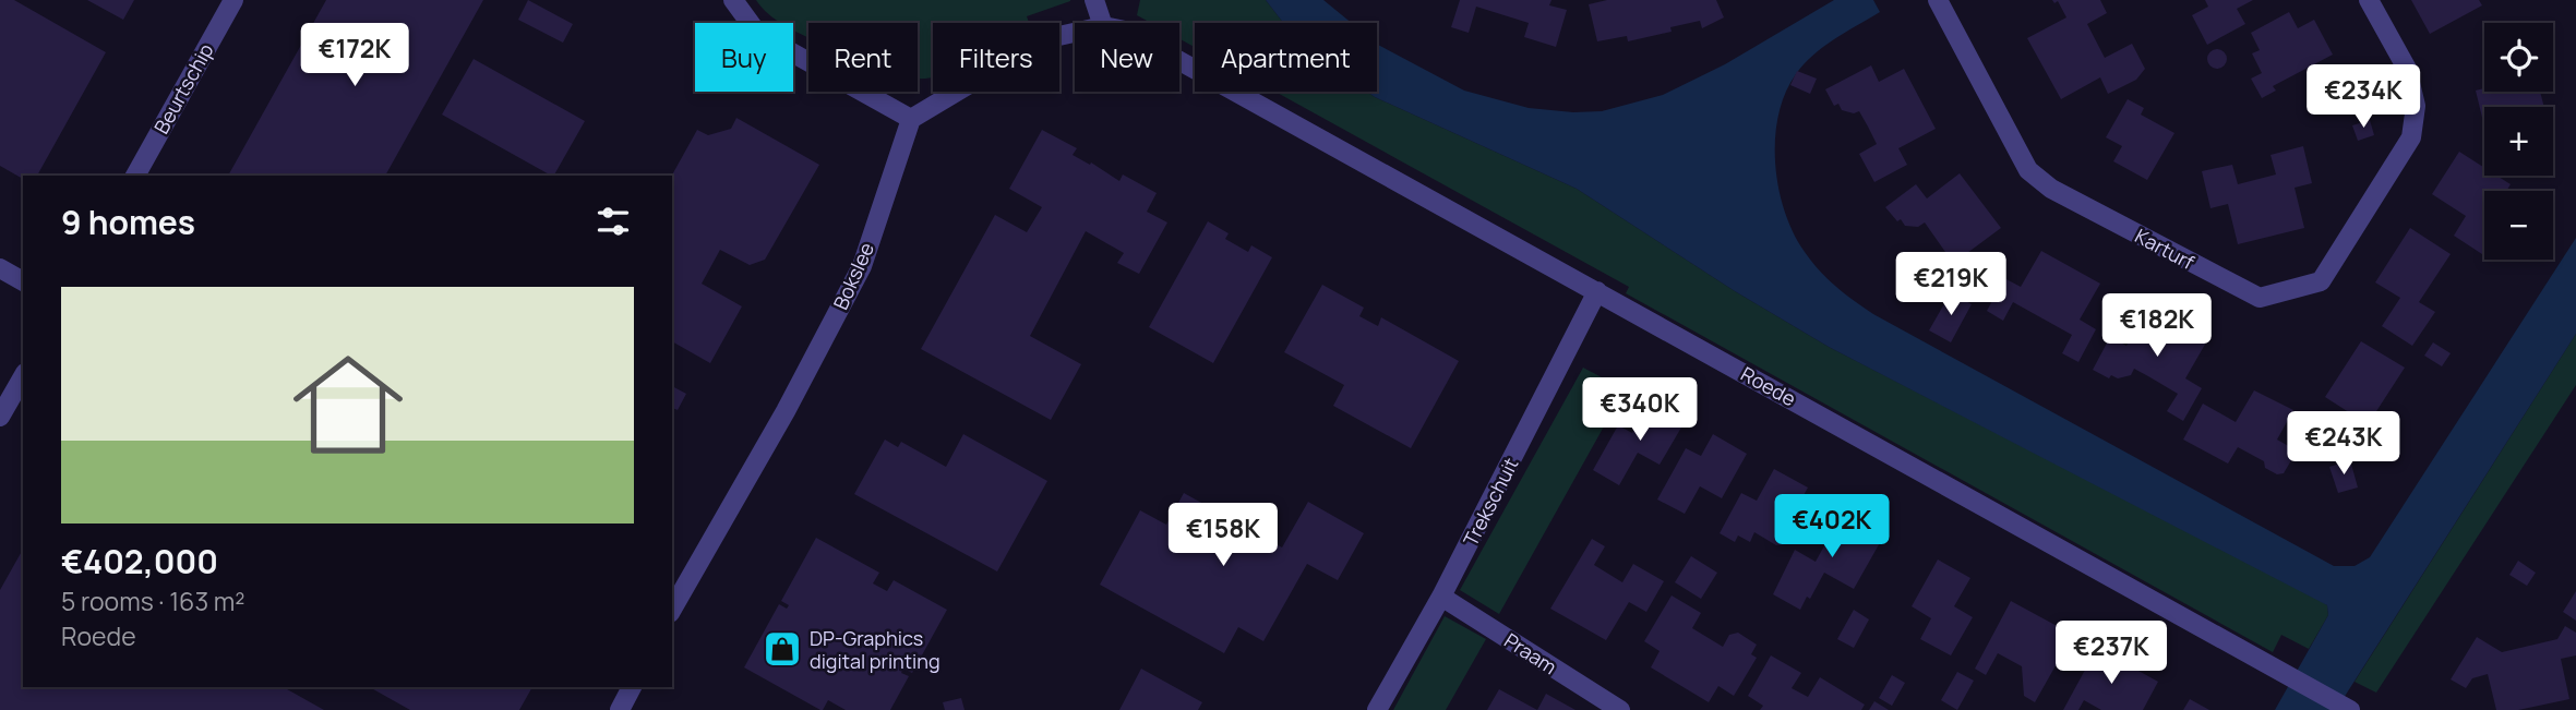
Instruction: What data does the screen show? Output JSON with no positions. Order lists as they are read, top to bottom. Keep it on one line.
{"streets":{"street":["Beurtschip","Karturf","Bokslee","Roede","Trekschuit","Praam"]},"crossings":[["Roede","Trekschuit"],["Trekschuit","Praam"]],"places":{"shop":["DP-Graphics digital printing"]},"page":{"map_buttons":["+","−"],"price":["€172K","€234K","€219K","€182K","€340K","€243K","€402K","€158K","€237K"],"chip":["Buy","Rent","Filters","New","Apartment"],"heading":"9 homes","list":[{"name":"€402,000","note":"5 rooms · 163 m² · Roede"}]}}
